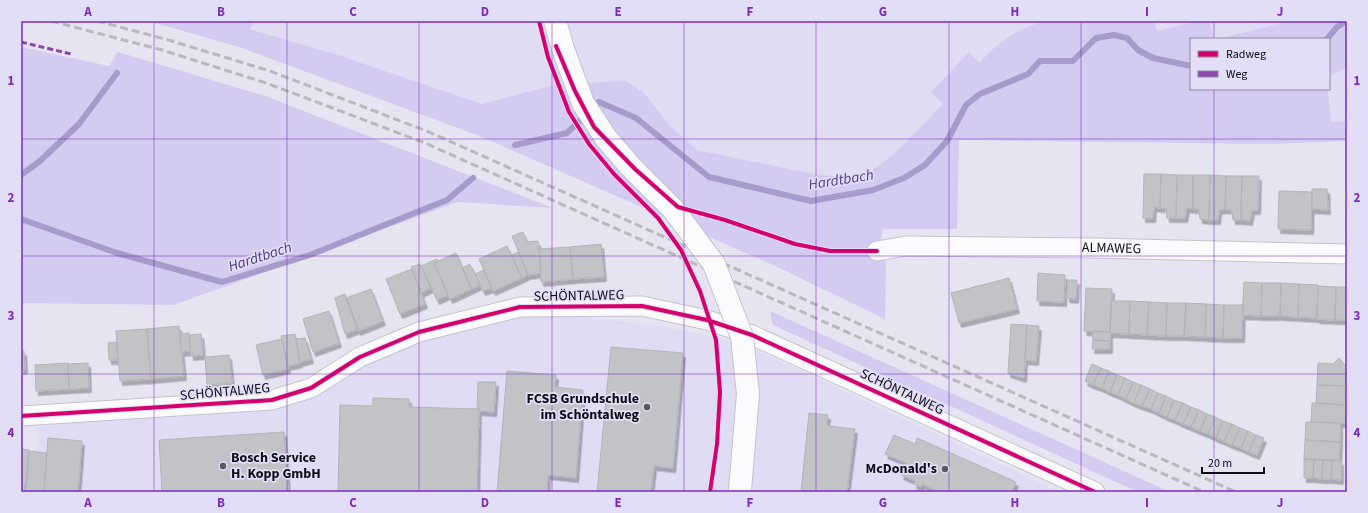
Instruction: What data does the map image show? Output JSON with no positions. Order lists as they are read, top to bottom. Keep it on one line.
{"streets":{"street":["ALMAWEG","SCHÖNTALWEG"]},"water":["Hardtbach"],"places":["FCSB Grundschule im Schöntalweg","Bosch Service H. Kopp GmbH","McDonald's"],"legend":["Radweg","Weg"],"scale_bar":"20 m","grid":{"columns":["A","B","C","D","E","F","G","H","I","J"],"rows":["1","2","3","4"]}}
